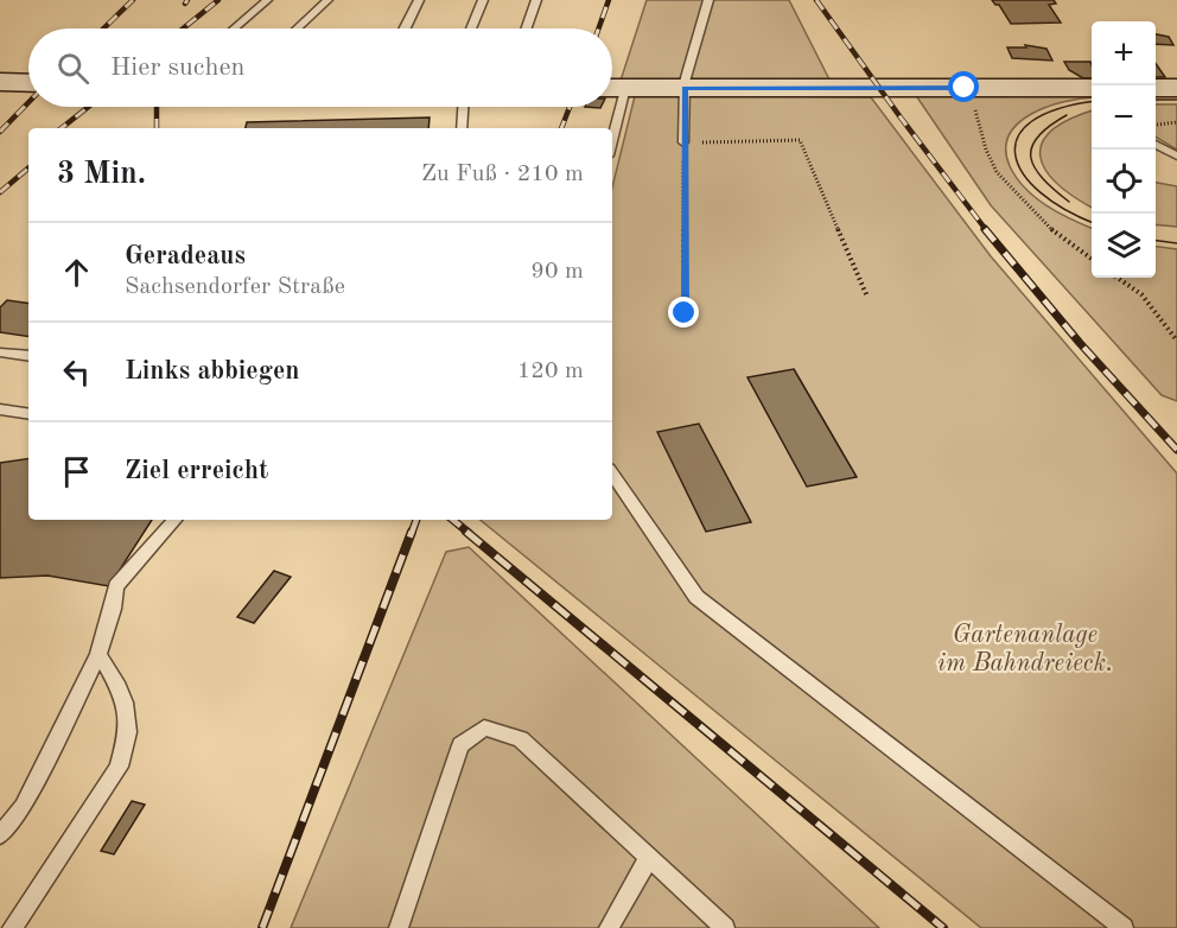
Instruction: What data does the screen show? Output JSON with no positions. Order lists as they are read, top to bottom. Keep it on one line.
{"parks":["Gartenanlage im Bahndreieck."],"page":{"map_buttons":["+","−"],"search":"Hier suchen","heading":["3 Min.","Zu Fuß · 210 m"],"list":[["Geradeaus","Sachsendorfer Straße","90 m"],["Links abbiegen","120 m"],"Ziel erreicht"]}}
